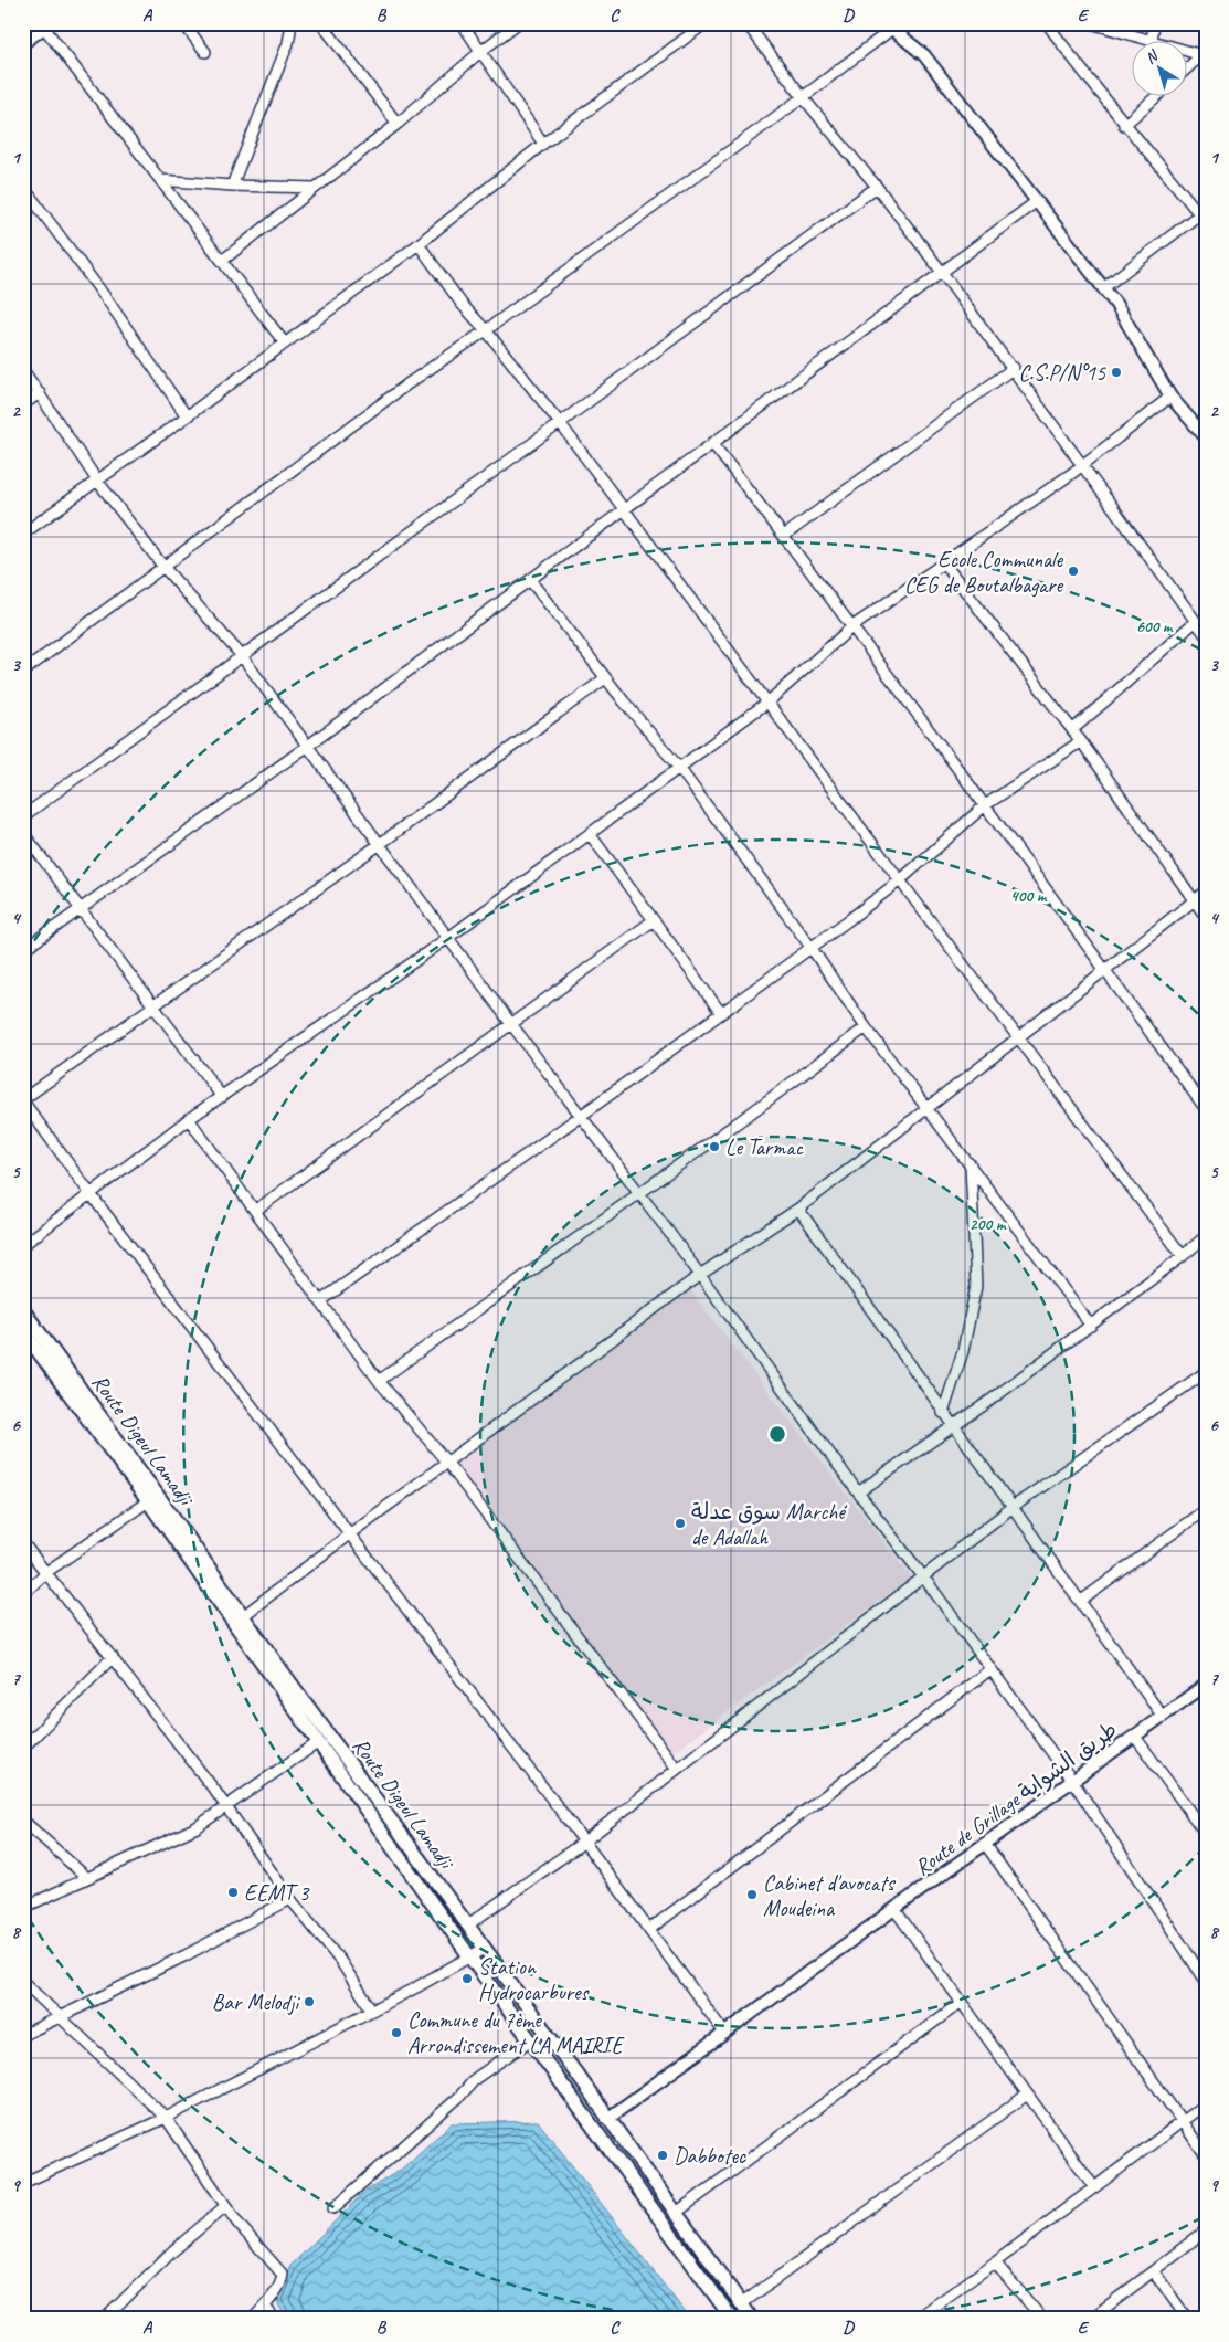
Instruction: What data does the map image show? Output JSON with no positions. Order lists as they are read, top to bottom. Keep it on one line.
{"streets":{"main road":["Route Digeul Lamadji"],"street":["Route de Grillage طريق الشواية"]},"crossings":[["Route Digeul Lamadji","Route de Grillage طريق الشواية"]],"places":["C.S.P/N°15","Ecole Communale CEG de Boutalbagare","Le Tarmac","سوق عدلة Marché de Adallah","EEMT 3","Cabinet d'avocats Moudeina","Station Hydrocarbures","Bar Melodji","Commune du 7ème Arrondissement LA MAIRIE","Dabbotec"],"north":"top left","grid":{"columns":["A","B","C","D","E"],"rows":["1","2","3","4","5","6","7","8","9"]},"rings":["600 m","400 m","200 m"]}
